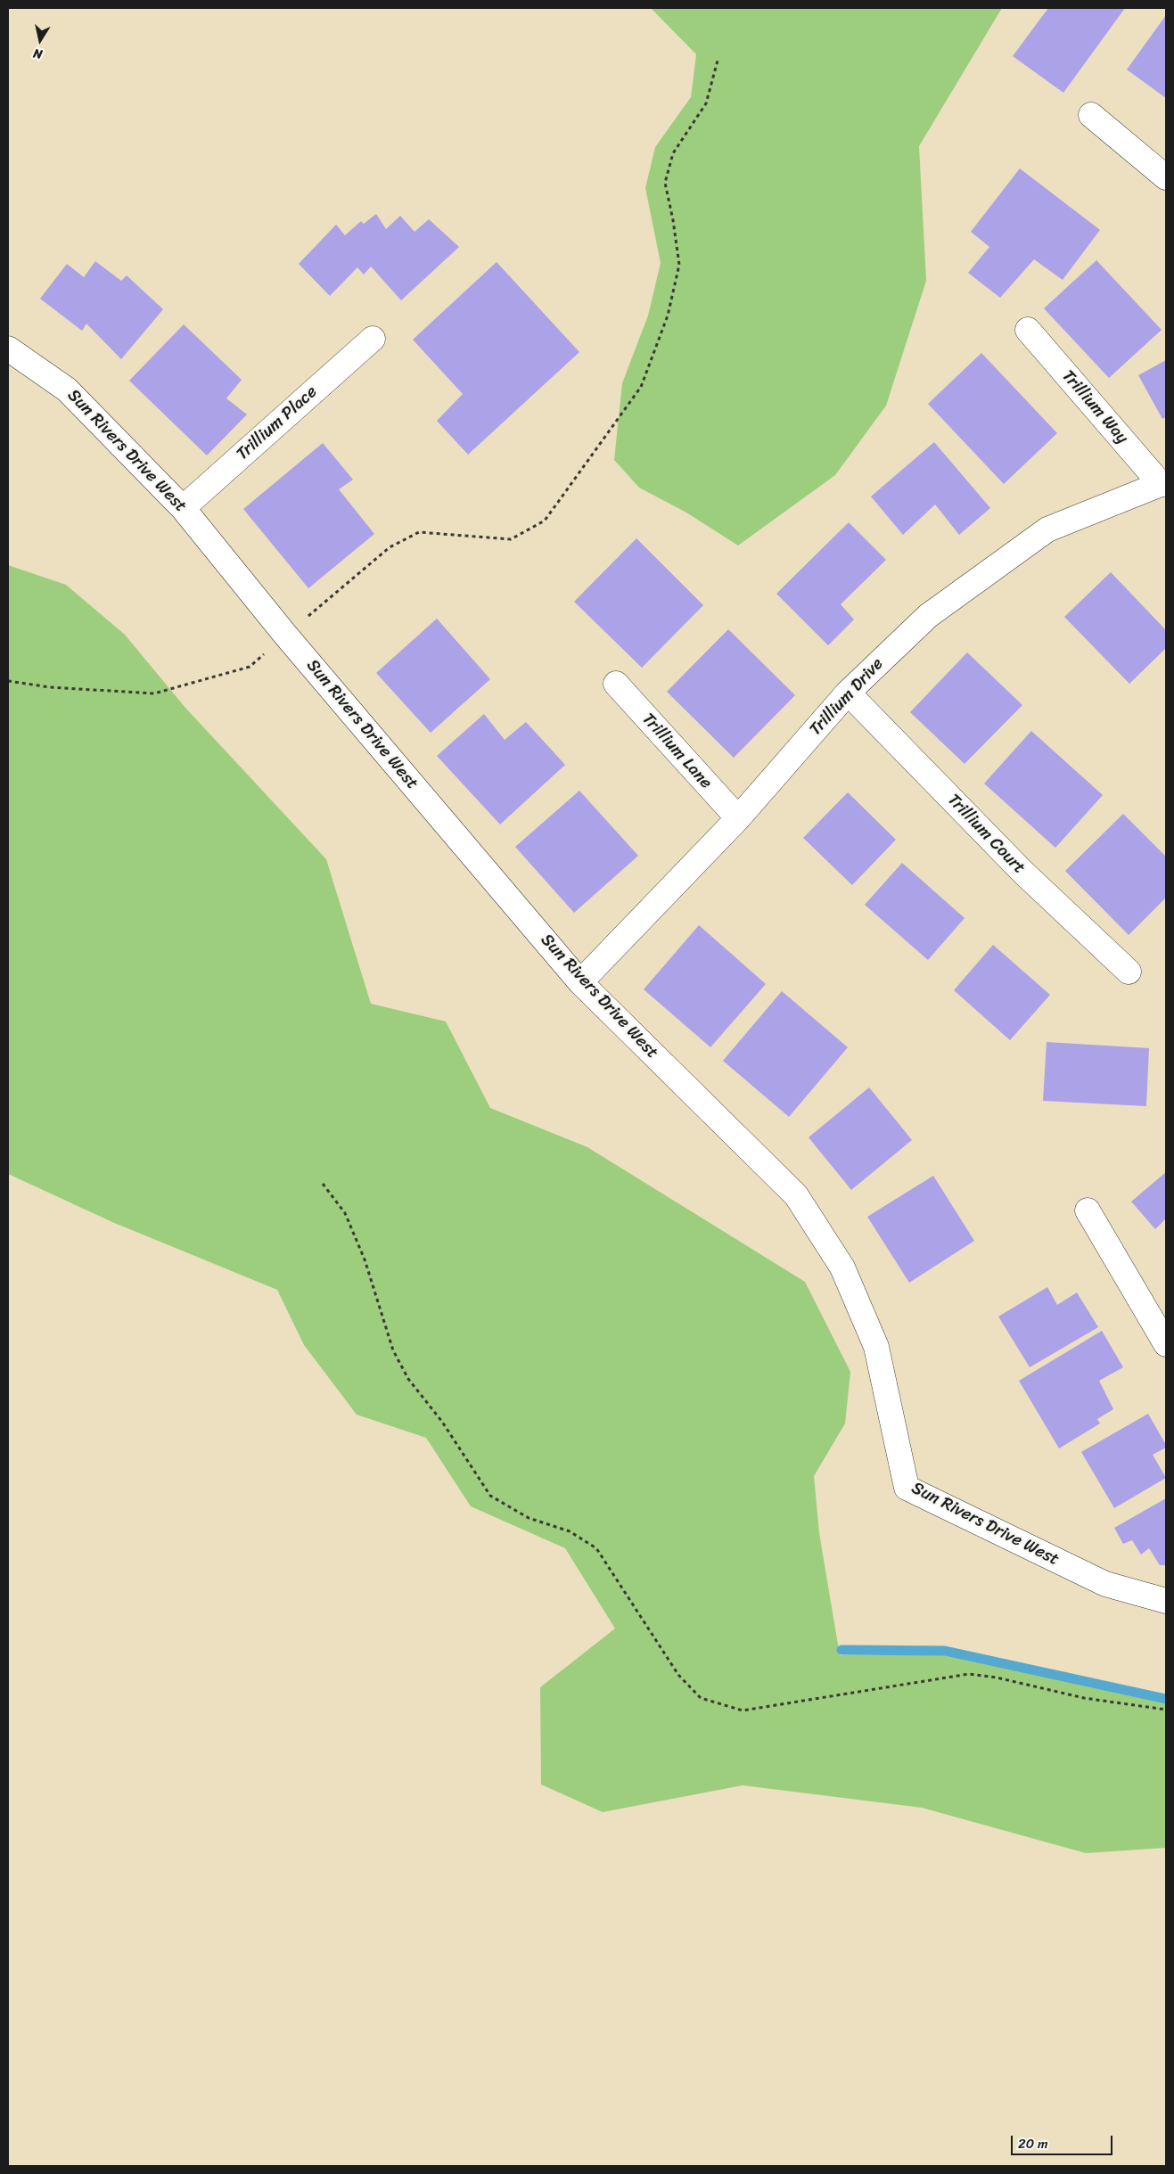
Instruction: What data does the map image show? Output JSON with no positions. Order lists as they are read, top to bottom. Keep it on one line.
{"streets":{"street":["Trillium Way","Trillium Place","Sun Rivers Drive West","Trillium Drive","Trillium Lane","Trillium Court"]},"crossings":[["Trillium Way","Trillium Drive"],["Trillium Place","Sun Rivers Drive West"],["Sun Rivers Drive West","Trillium Drive"],["Trillium Drive","Trillium Lane"],["Trillium Drive","Trillium Court"]],"scale_bar":"20 m","north":"bottom"}
